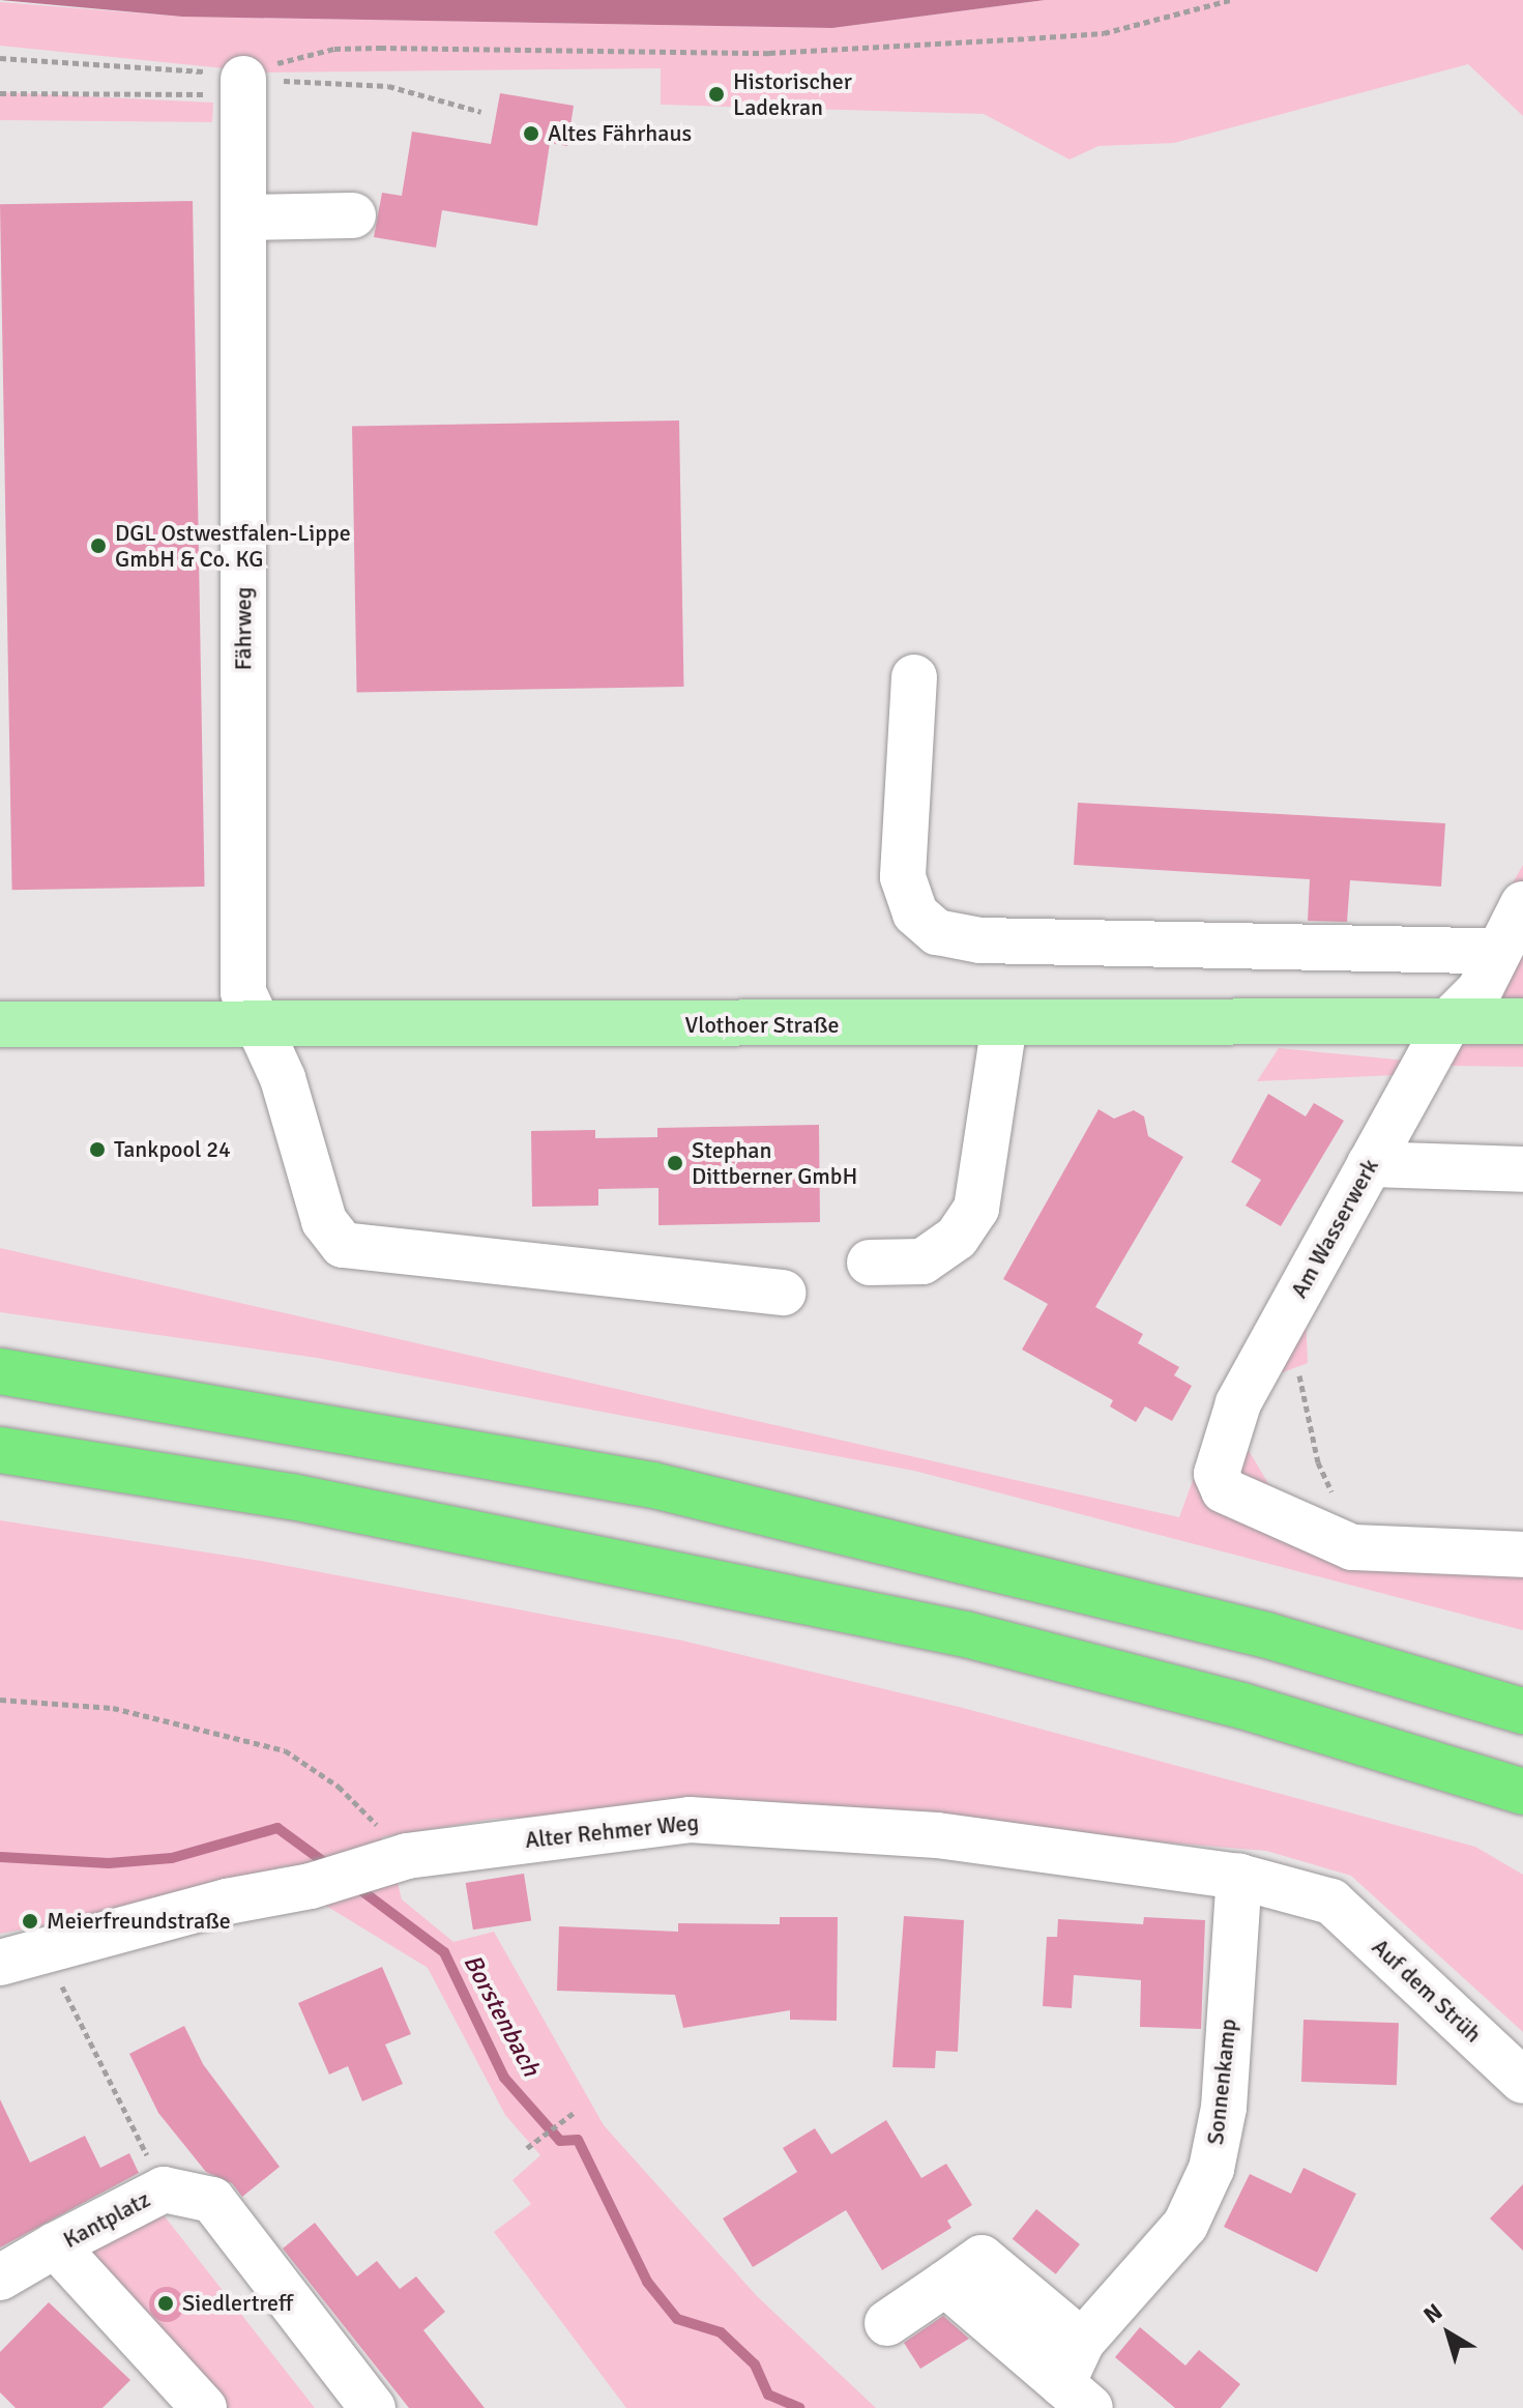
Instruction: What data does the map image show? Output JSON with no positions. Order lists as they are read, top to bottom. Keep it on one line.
{"streets":{"main road":["Vlothoer Straße"],"street":["Fährweg","Am Wasserwerk","Alter Rehmer Weg","Auf dem Strüh","Sonnenkamp","Kantplatz"]},"crossings":[["Fährweg","Vlothoer Straße"],["Vlothoer Straße","Am Wasserwerk"],["Alter Rehmer Weg","Auf dem Strüh"],["Alter Rehmer Weg","Sonnenkamp"]],"water":["Borstenbach"],"places":["Historischer Ladekran","Altes Fährhaus","DGL Ostwestfalen-Lippe GmbH & Co. KG","Tankpool 24","Stephan Dittberner GmbH","Meierfreundstraße","Siedlertreff"],"north":"top left"}
